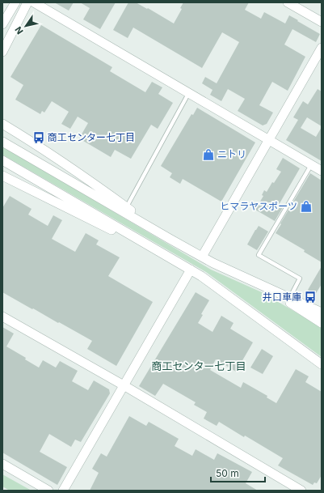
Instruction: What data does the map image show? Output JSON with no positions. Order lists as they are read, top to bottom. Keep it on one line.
{"districts":["商工センター七丁目"],"places":{"bus stop":["商工センター七丁目","井口車庫"],"shop":["ニトリ","ヒマラヤスポーツ"]},"scale_bar":"50 m","north":"bottom left"}
